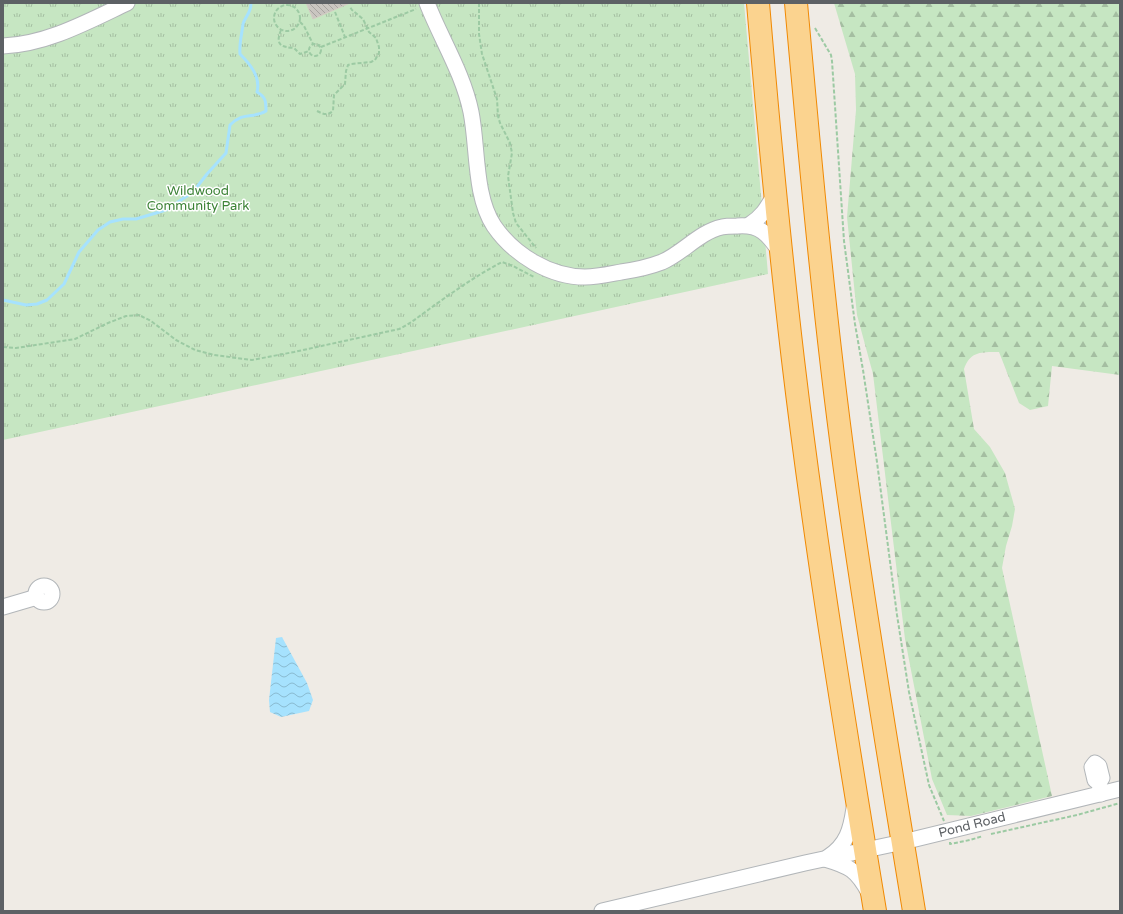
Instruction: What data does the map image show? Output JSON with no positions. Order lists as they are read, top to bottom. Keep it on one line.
{"streets":{"street":["Pond Road"]},"parks":["Wildwood Community Park"]}
